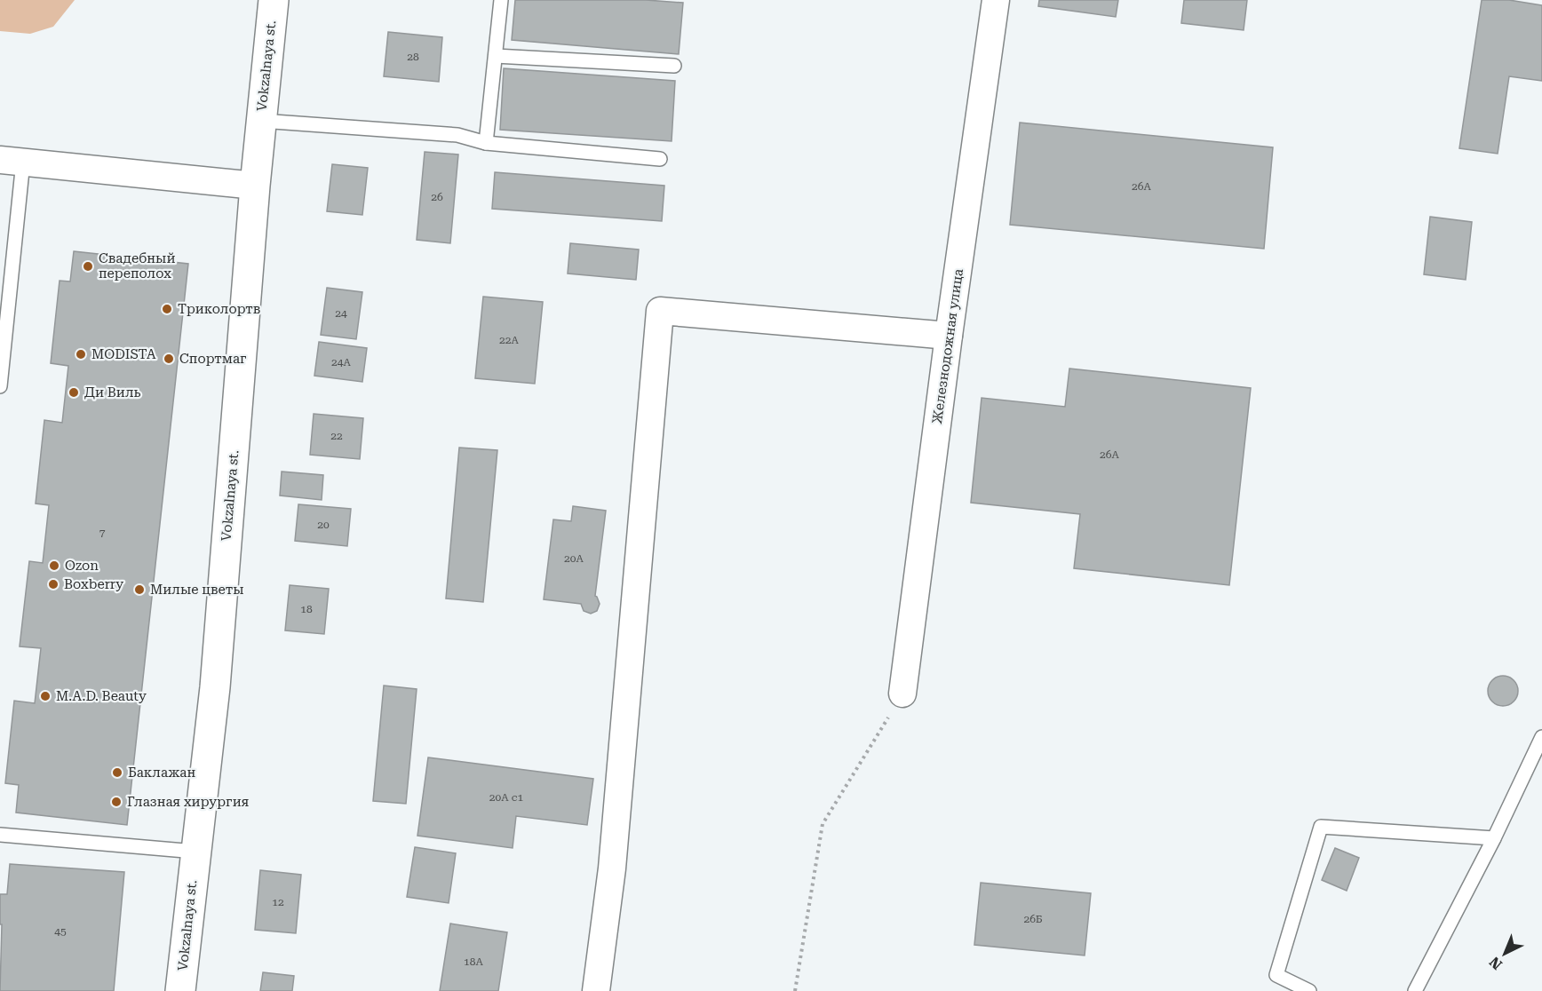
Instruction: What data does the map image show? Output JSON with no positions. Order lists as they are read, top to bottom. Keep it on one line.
{"streets":{"main road":["Vokzalnaya st."],"street":["Железнодожная улица"]},"places":["Свадебный переполох","Триколортв","MODISTA","Спортмаг","Ди Виль","Ozon","Boxberry","Милые цветы","M.A.D. Beauty","Баклажан","Глазная хирургия"],"house_numbers":["28","26А","26","24","22А","24А","22","26А","20","7","20А","18","20А с1","12","26Б","45","18А"],"north":"bottom left"}
